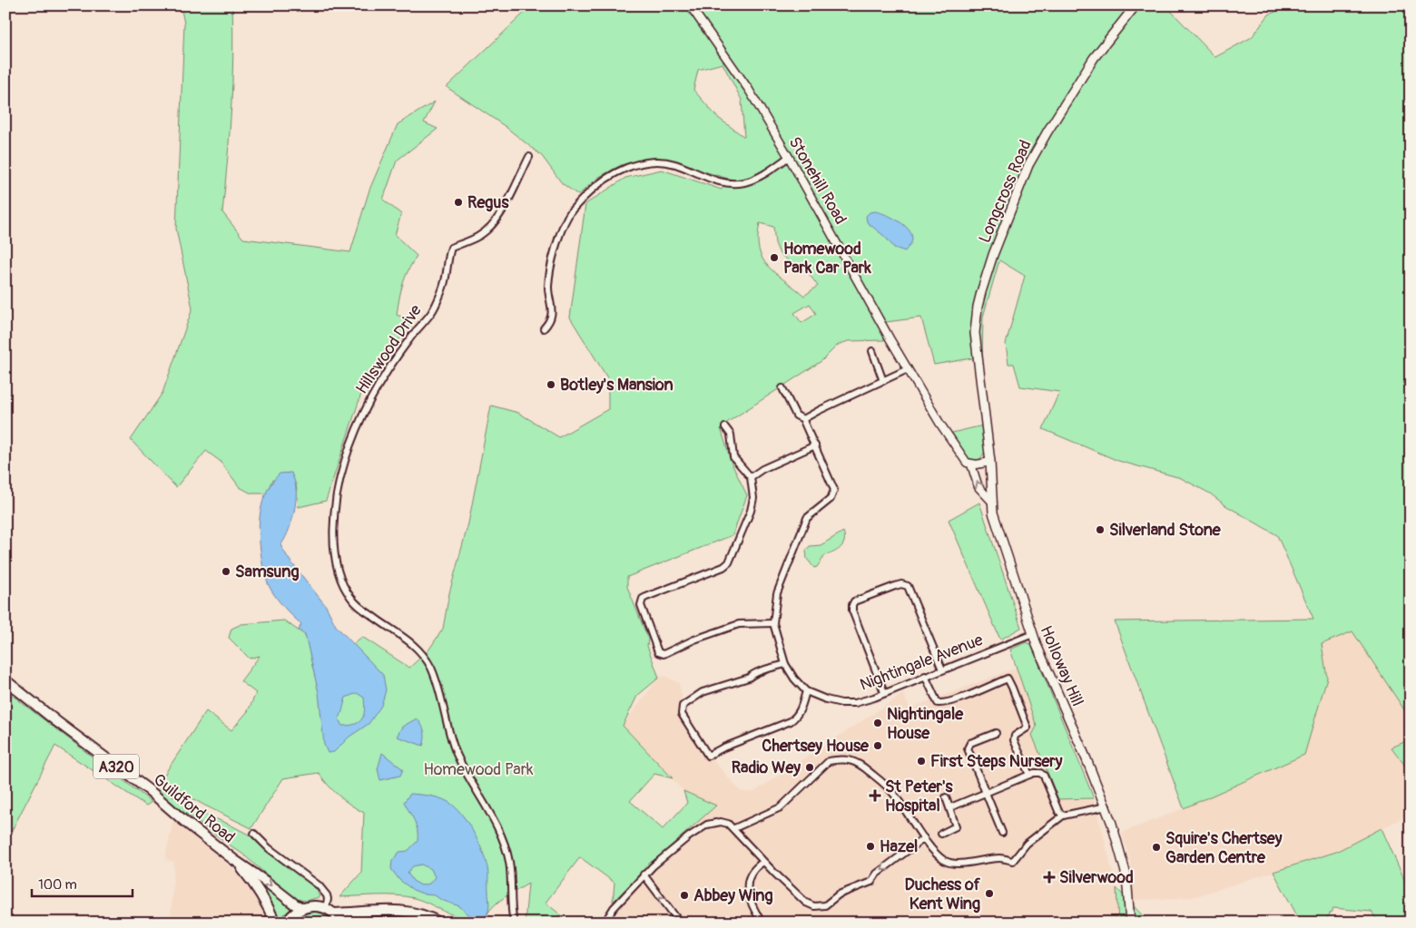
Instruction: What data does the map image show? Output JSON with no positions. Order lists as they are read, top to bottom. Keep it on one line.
{"streets":{"main road":["Longcross Road","Holloway Hill","A320","Guildford Road"],"street":["Stonehill Road","Hillswood Drive","Nightingale Avenue"]},"crossings":[["Stonehill Road","Holloway Hill"],["Longcross Road","Holloway Hill"],["Nightingale Avenue","Holloway Hill"]],"parks":["Homewood Park"],"places":{"other":["Regus","Homewood Park Car Park","Botley's Mansion","Silverland Stone","Samsung","Nightingale House","Chertsey House","First Steps Nursery","Radio Wey","Hazel","Squire's Chertsey Garden Centre","Duchess of Kent Wing","Abbey Wing"],"health":["St Peter's Hospital","Silverwood"]},"scale_bar":"100 m"}
